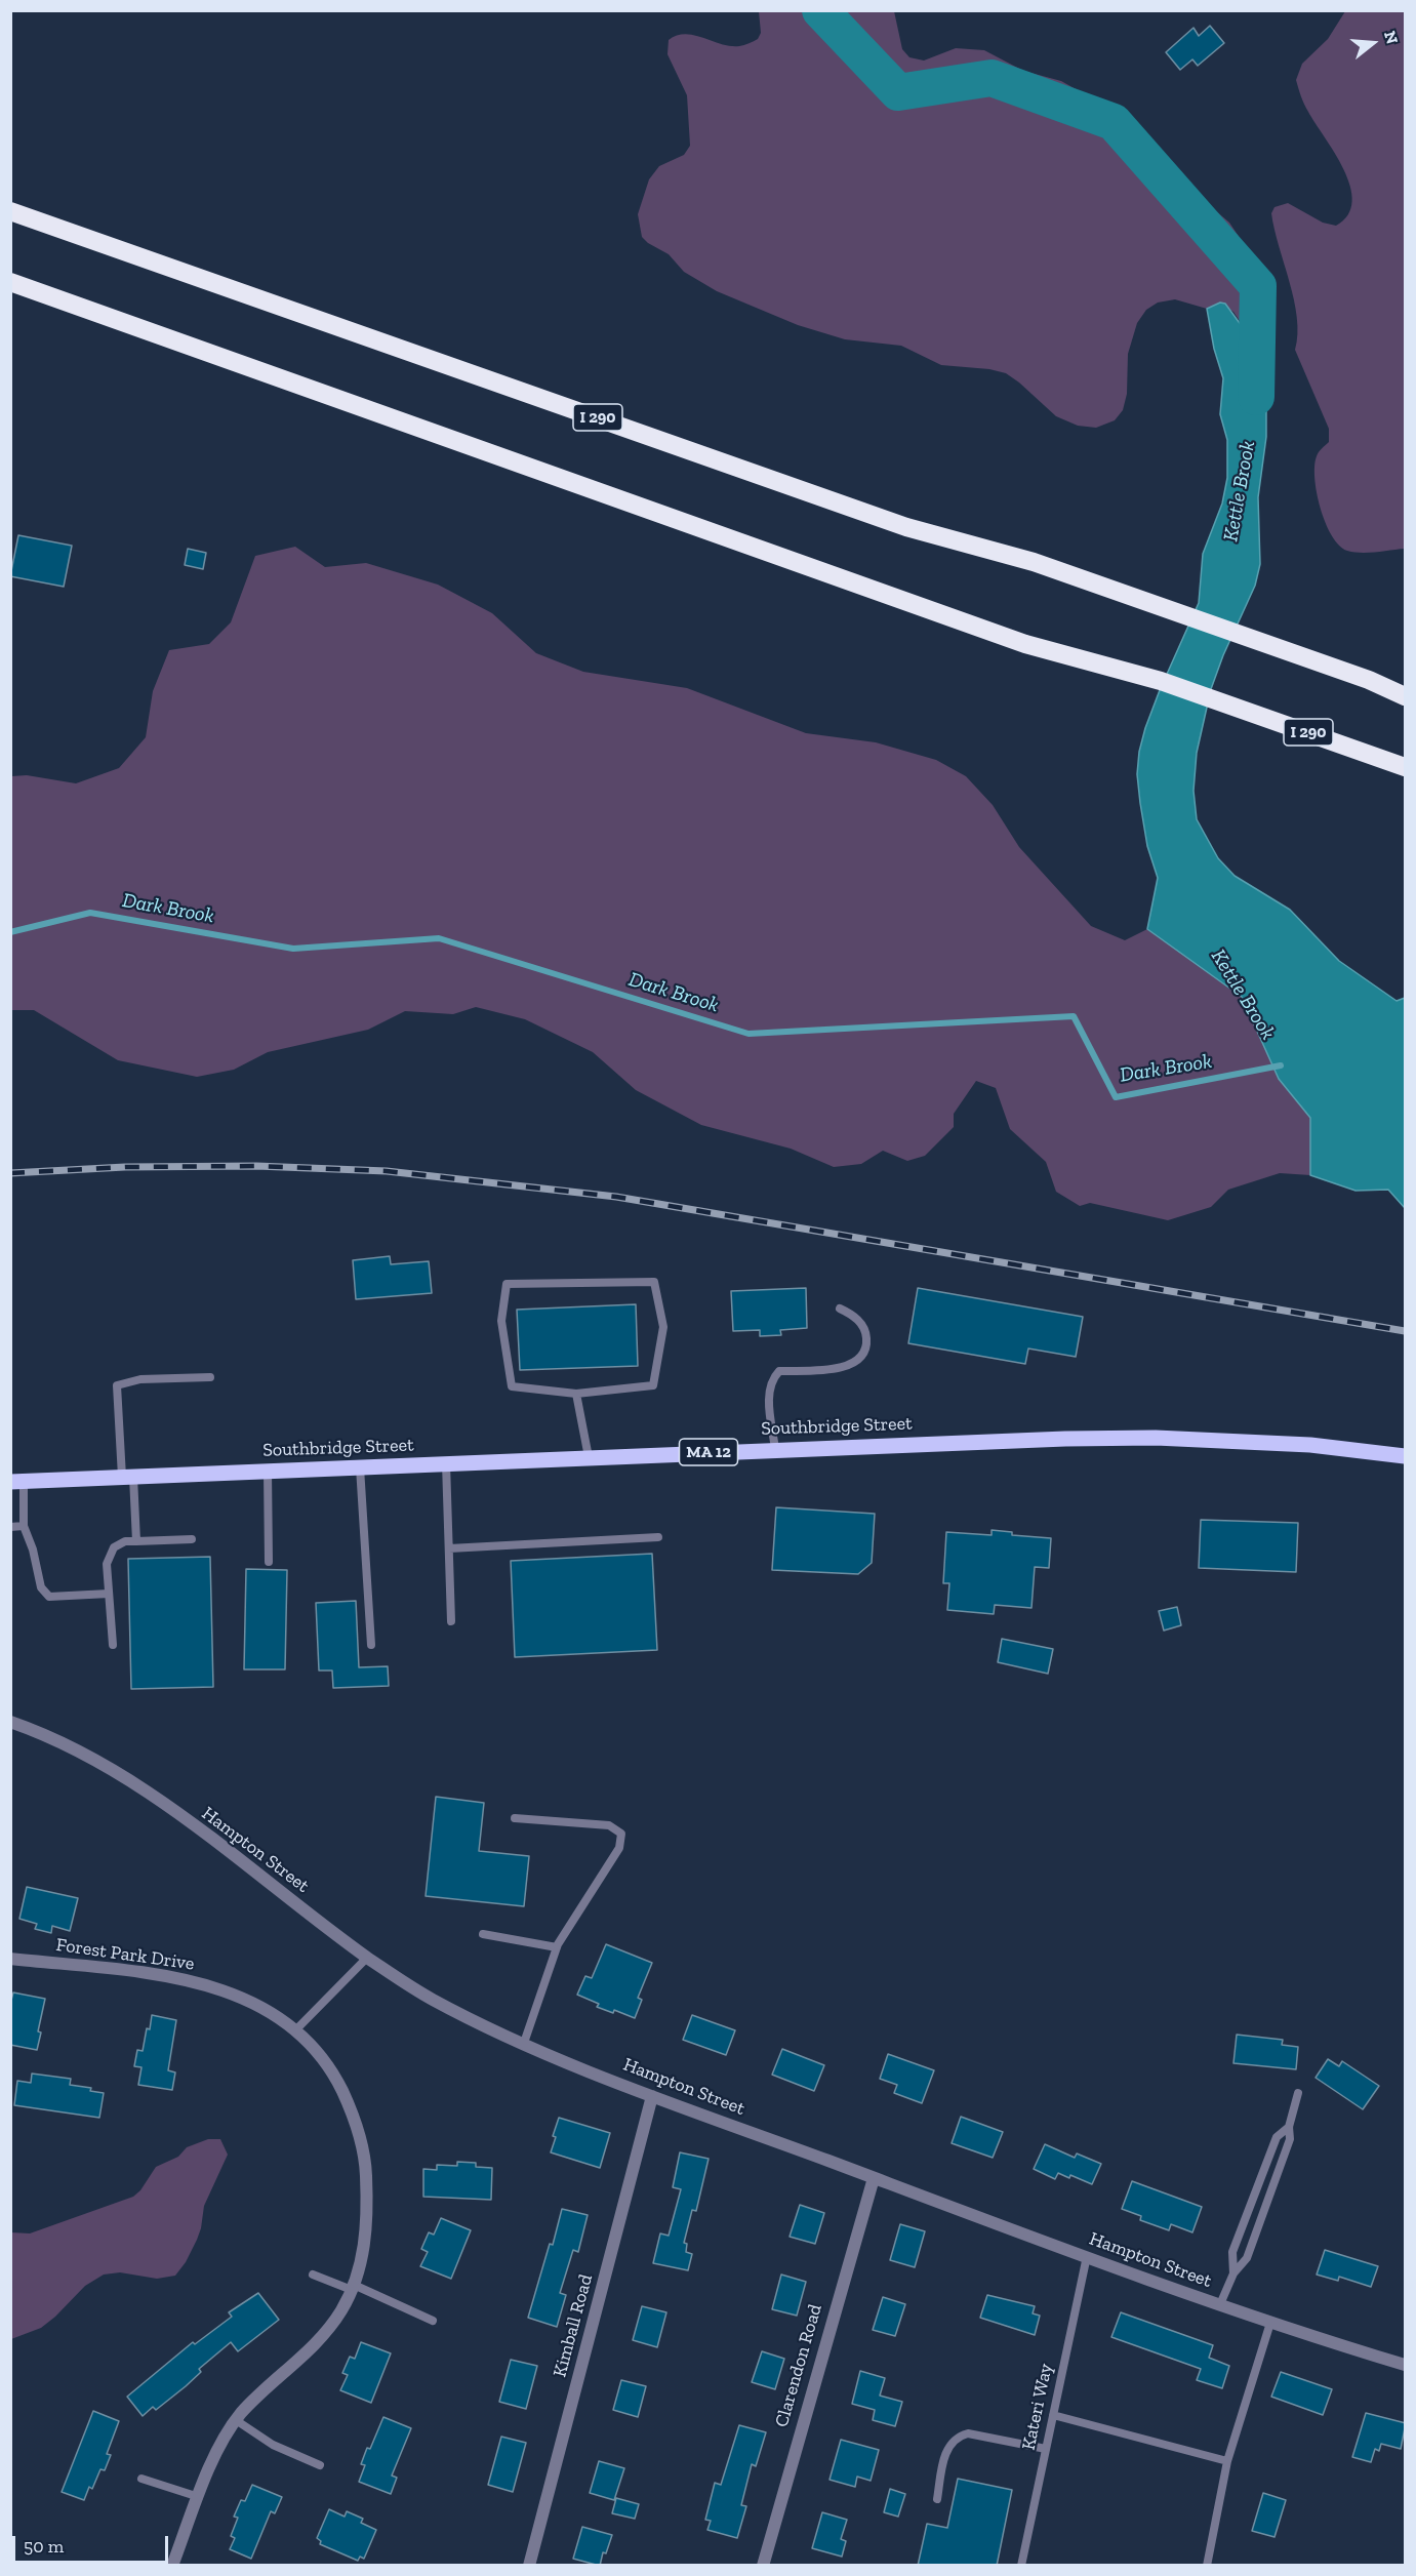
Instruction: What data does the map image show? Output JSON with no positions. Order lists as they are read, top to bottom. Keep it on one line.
{"streets":{"highway":["I 290"],"main road":["Southbridge Street","MA 12"],"street":["Hampton Street","Forest Park Drive","Kimball Road","Clarendon Road"],"lane":["Kateri Way"]},"crossings":[["Hampton Street","Kimball Road"],["Hampton Street","Clarendon Road"],["Hampton Street","Kateri Way"]],"water":["Kettle Brook","Dark Brook"],"scale_bar":"50 m","north":"right"}
